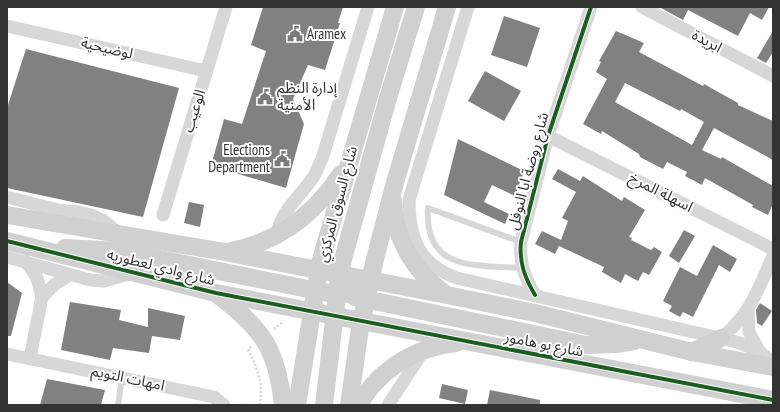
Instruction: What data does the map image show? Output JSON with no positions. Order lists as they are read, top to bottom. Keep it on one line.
{"streets":{"main road":["شارع السوق المركزي","شارع وادي لعطوريه","شارع بو هامور"],"street":["ابريدة","لوضيحية","الوعيب","شارع روضة ابا النوفل","اسهلة المرخ","امهات التويم"]},"crossings":[["لوضيحية","الوعيب"],["شارع روضة ابا النوفل","اسهلة المرخ"],["شارع السوق المركزي","شارع وادي لعطوريه"],["شارع السوق المركزي","شارع بو هامور"],["شارع وادي لعطوريه","شارع بو هامور"]],"places":{"public building":["Aramex","إدارة النظم الأمنية","Elections Department"]}}
